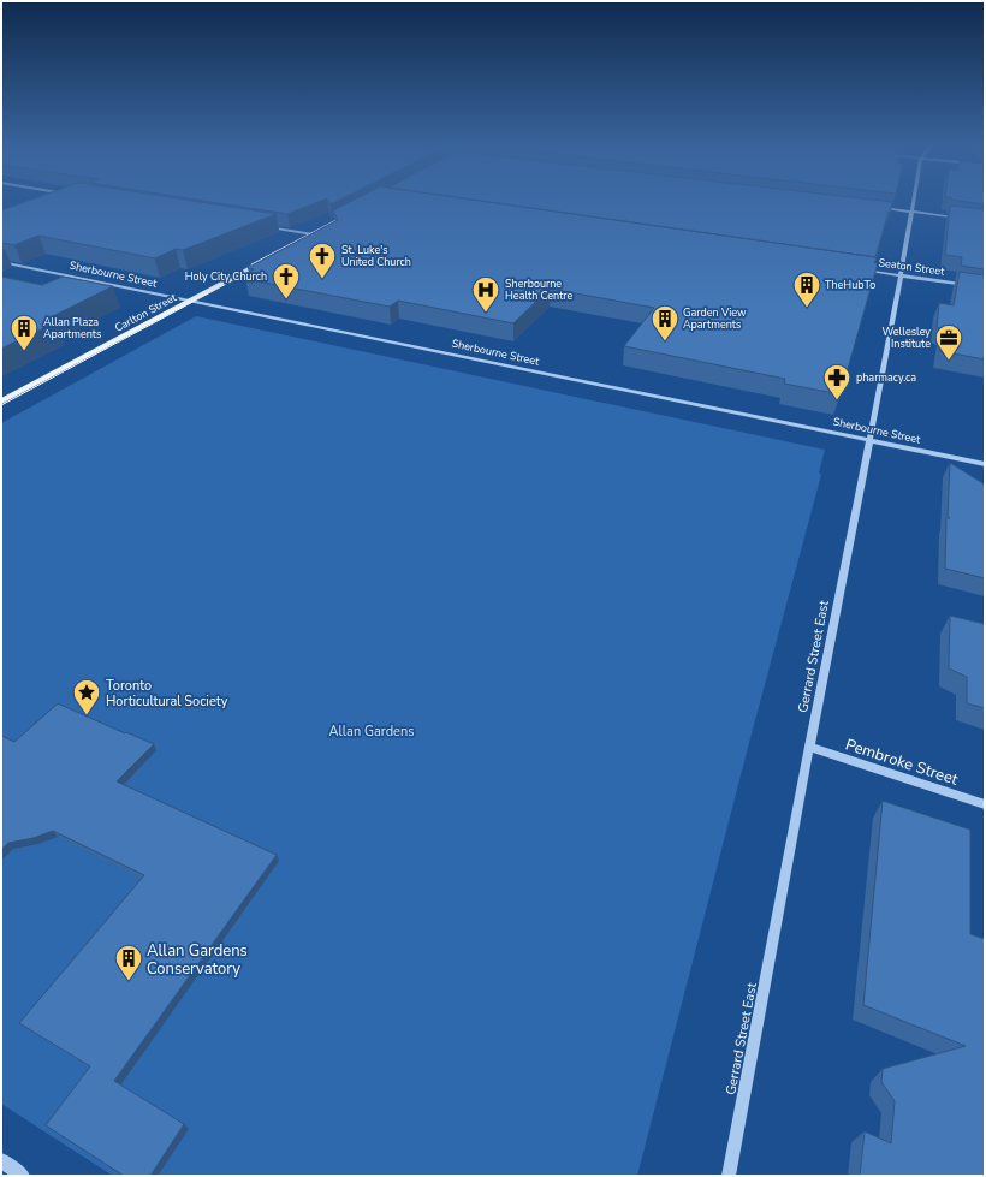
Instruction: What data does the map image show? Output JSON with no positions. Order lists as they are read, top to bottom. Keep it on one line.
{"streets":{"main road":["Carlton Street"],"street":["Seaton Street","Sherbourne Street","Gerrard Street East","Pembroke Street"]},"crossings":[["Seaton Street","Gerrard Street East"],["Sherbourne Street","Carlton Street"],["Sherbourne Street","Gerrard Street East"],["Gerrard Street East","Pembroke Street"]],"parks":["Allan Gardens"],"places":{"church":["St. Luke's United Church","Holy City Church"],"building":["TheHubTo","Garden View Apartments","Allan Plaza Apartments","Allan Gardens Conservatory"],"hospital":["Sherbourne Health Centre"],"office":["Wellesley Institute"],"pharmacy":["pharmacy.ca"],"place":["Toronto Horticultural Society"]}}
